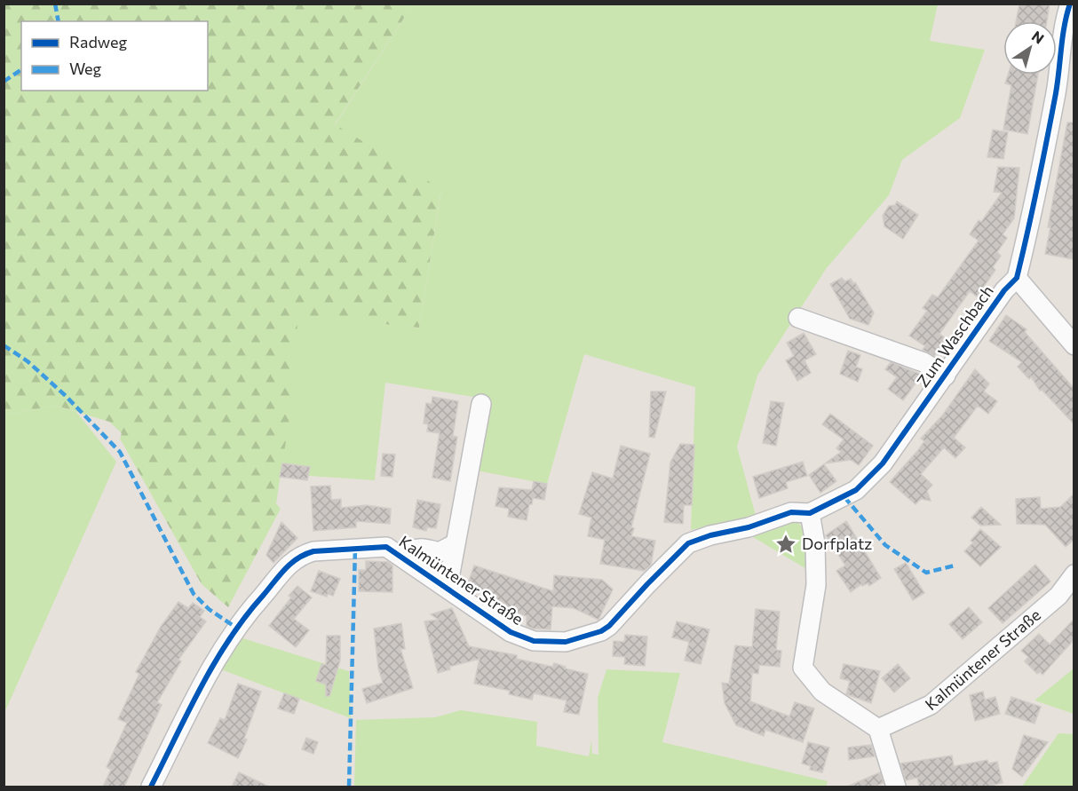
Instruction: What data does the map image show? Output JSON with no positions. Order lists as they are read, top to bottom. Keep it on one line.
{"streets":{"street":["Zum Waschbach","Kalmüntener Straße"]},"crossings":[["Zum Waschbach","Kalmüntener Straße"]],"places":{"place":["Dorfplatz"]},"legend":["Radweg","Weg"],"north":"top right"}
